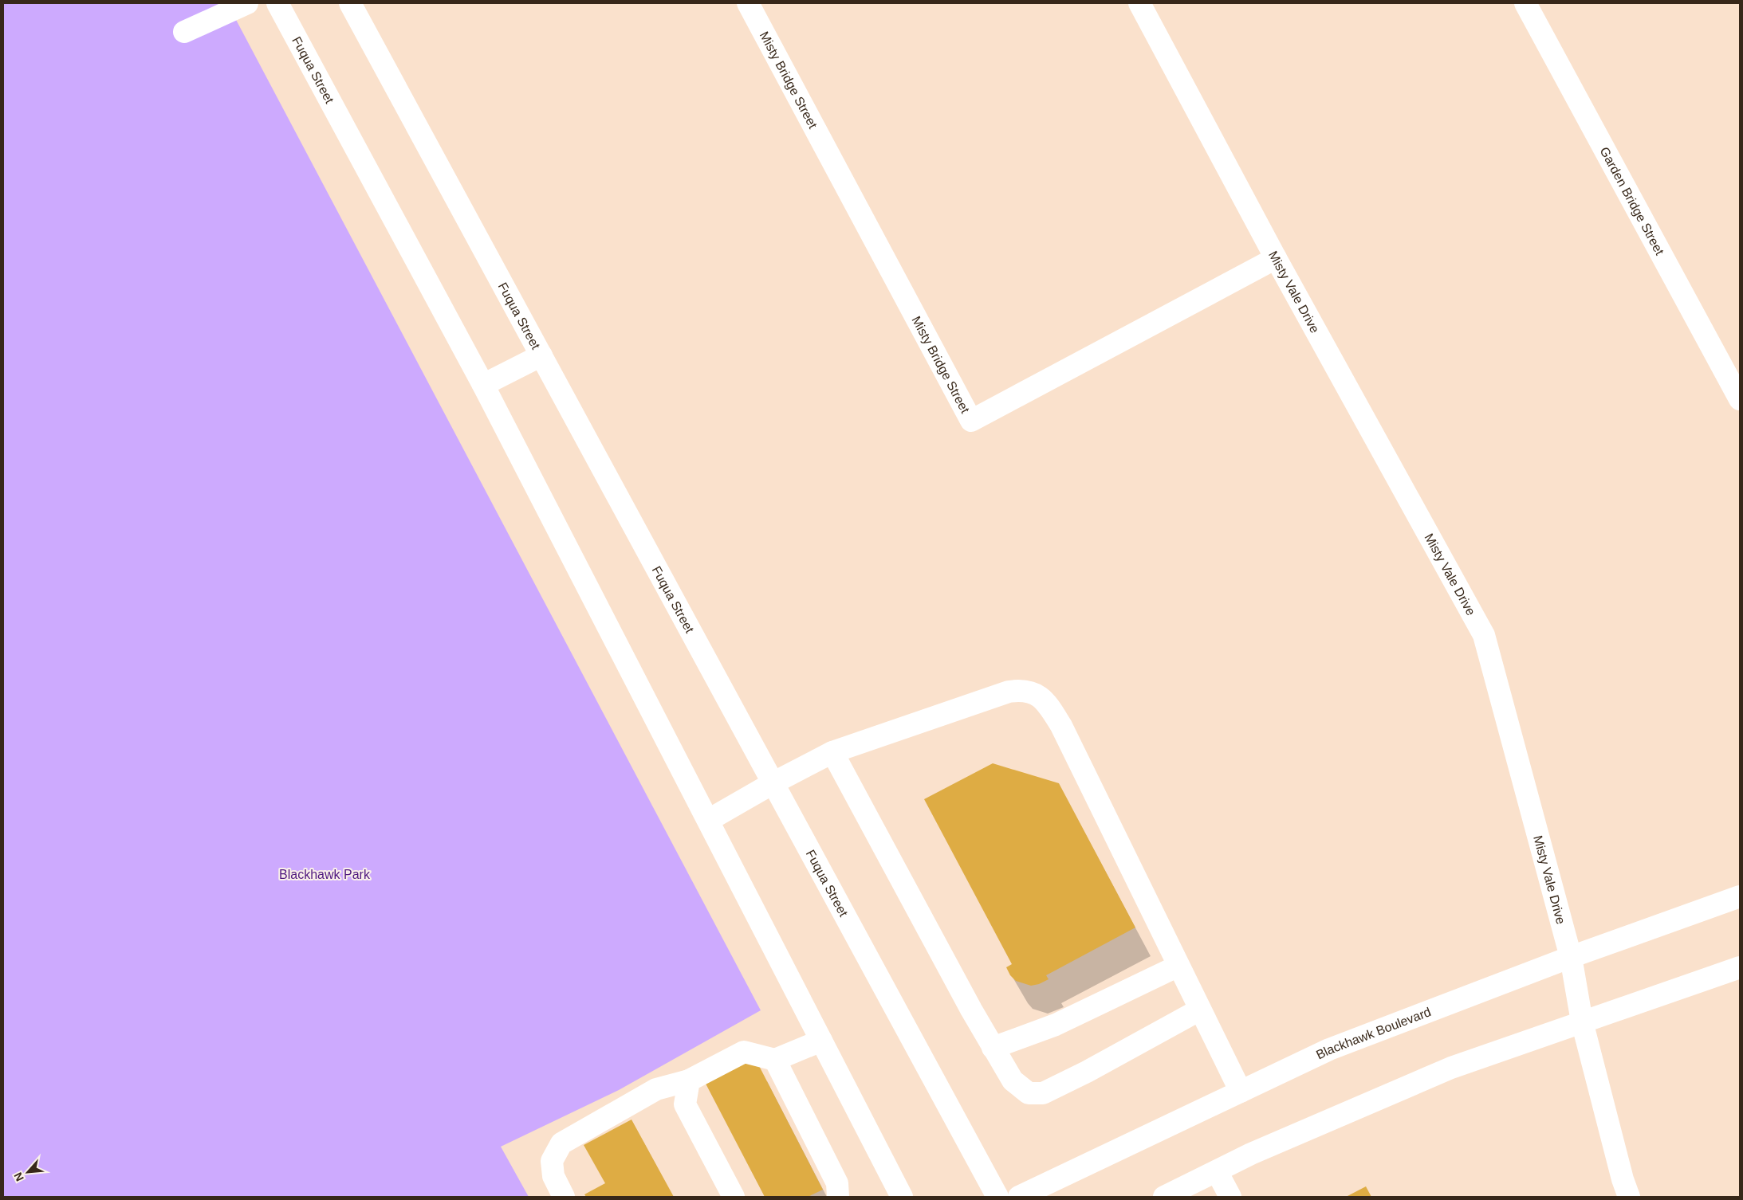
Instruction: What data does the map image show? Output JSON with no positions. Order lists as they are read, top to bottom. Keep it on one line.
{"streets":{"main road":["Fuqua Street","Misty Bridge Street","Garden Bridge Street","Misty Vale Drive","Blackhawk Boulevard"]},"crossings":[["Misty Bridge Street","Misty Vale Drive"],["Misty Vale Drive","Blackhawk Boulevard"]],"parks":["Blackhawk Park"],"north":"bottom left"}
